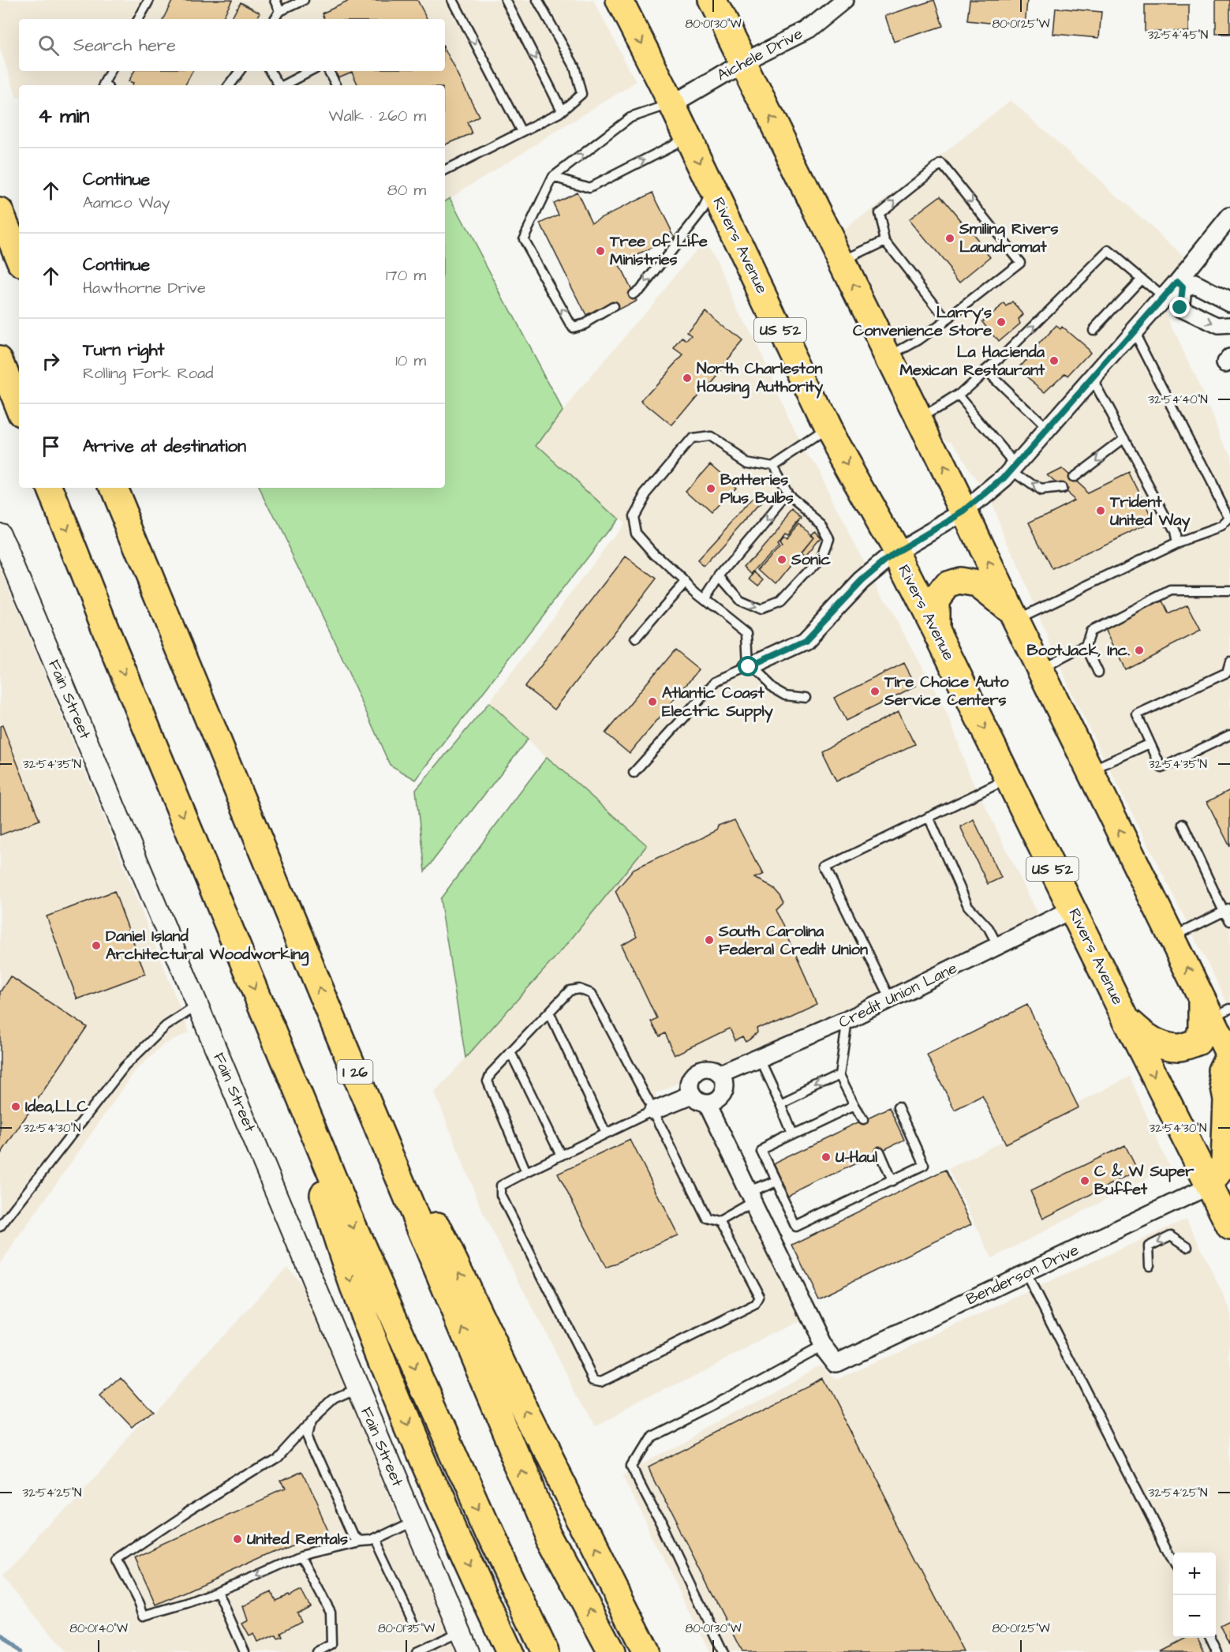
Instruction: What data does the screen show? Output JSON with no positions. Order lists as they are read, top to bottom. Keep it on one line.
{"streets":{"main road":["Rivers Avenue","US 52","I 26"],"street":["Aichele Drive","Fain Street","Credit Union Lane","Benderson Drive"]},"crossings":[["Aichele Drive","Rivers Avenue"],["Rivers Avenue","Credit Union Lane"],["Rivers Avenue","Benderson Drive"]],"places":["Smiling Rivers Laundromat","Tree of Life Ministries","Larry's Convenience Store","La Hacienda Mexican Restaurant","North Charleston Housing Authority","Batteries Plus Bulbs","Trident United Way","Sonic","BootJack, Inc.","Tire Choice Auto Service Centers","Atlantic Coast Electric Supply","South Carolina Federal Credit Union","Daniel Island Architectural Woodworking","Idea,LLC","U-Haul","C & W Super Buffet","United Rentals"],"page":{"search":"Search here","heading":["4 min","Walk · 260 m"],"list":[["Continue","Aamco Way","80 m"],["Continue","Hawthorne Drive","170 m"],["Turn right","Rolling Fork Road","10 m"],"Arrive at destination"],"map_buttons":["+","−"]},"coordinates":["80°01'30\"W","80°01'25\"W","32°54'45\"N","32°54'40\"N","32°54'35\"N","32°54'30\"N","32°54'25\"N","80°01'40\"W","80°01'35\"W"]}
